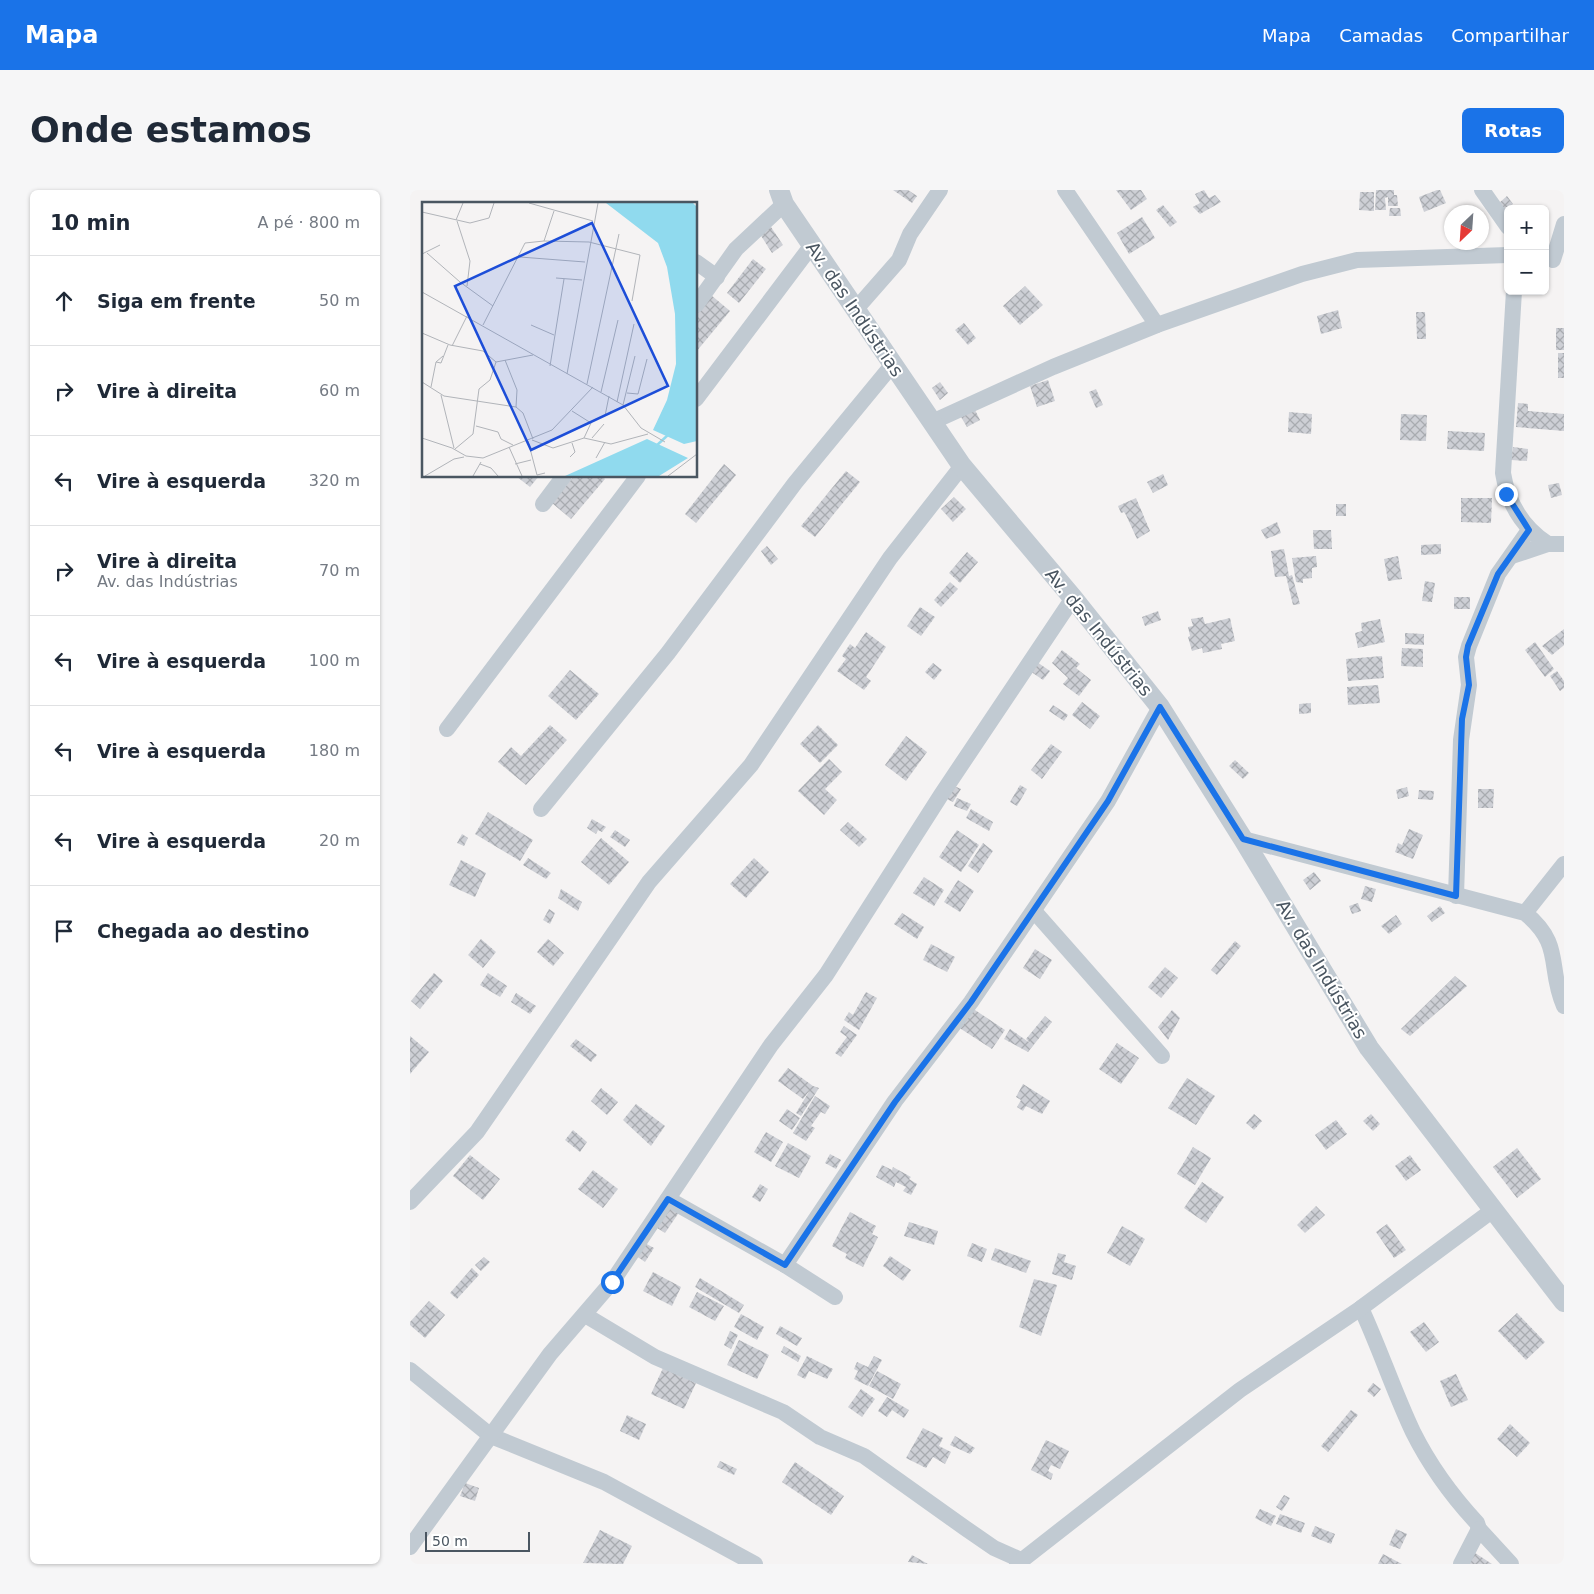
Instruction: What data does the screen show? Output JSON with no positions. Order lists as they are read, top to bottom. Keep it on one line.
{"streets":{"street":["Av. das Indústrias"]},"scale_bar":"50 m","north":"bottom left","page":{"header":"Mapa","nav":["Mapa","Camadas","Compartilhar"],"buttons":"Rotas","title":"Onde estamos","heading":["10 min","A pé · 800 m"],"map_buttons":["+","−"],"list":[["Siga em frente","50 m"],["Vire à direita","60 m"],["Vire à esquerda","320 m"],["Vire à direita","Av. das Indústrias","70 m"],["Vire à esquerda","100 m"],["Vire à esquerda","180 m"],["Vire à esquerda","20 m"],"Chegada ao destino"],"scale":"50 m"}}
